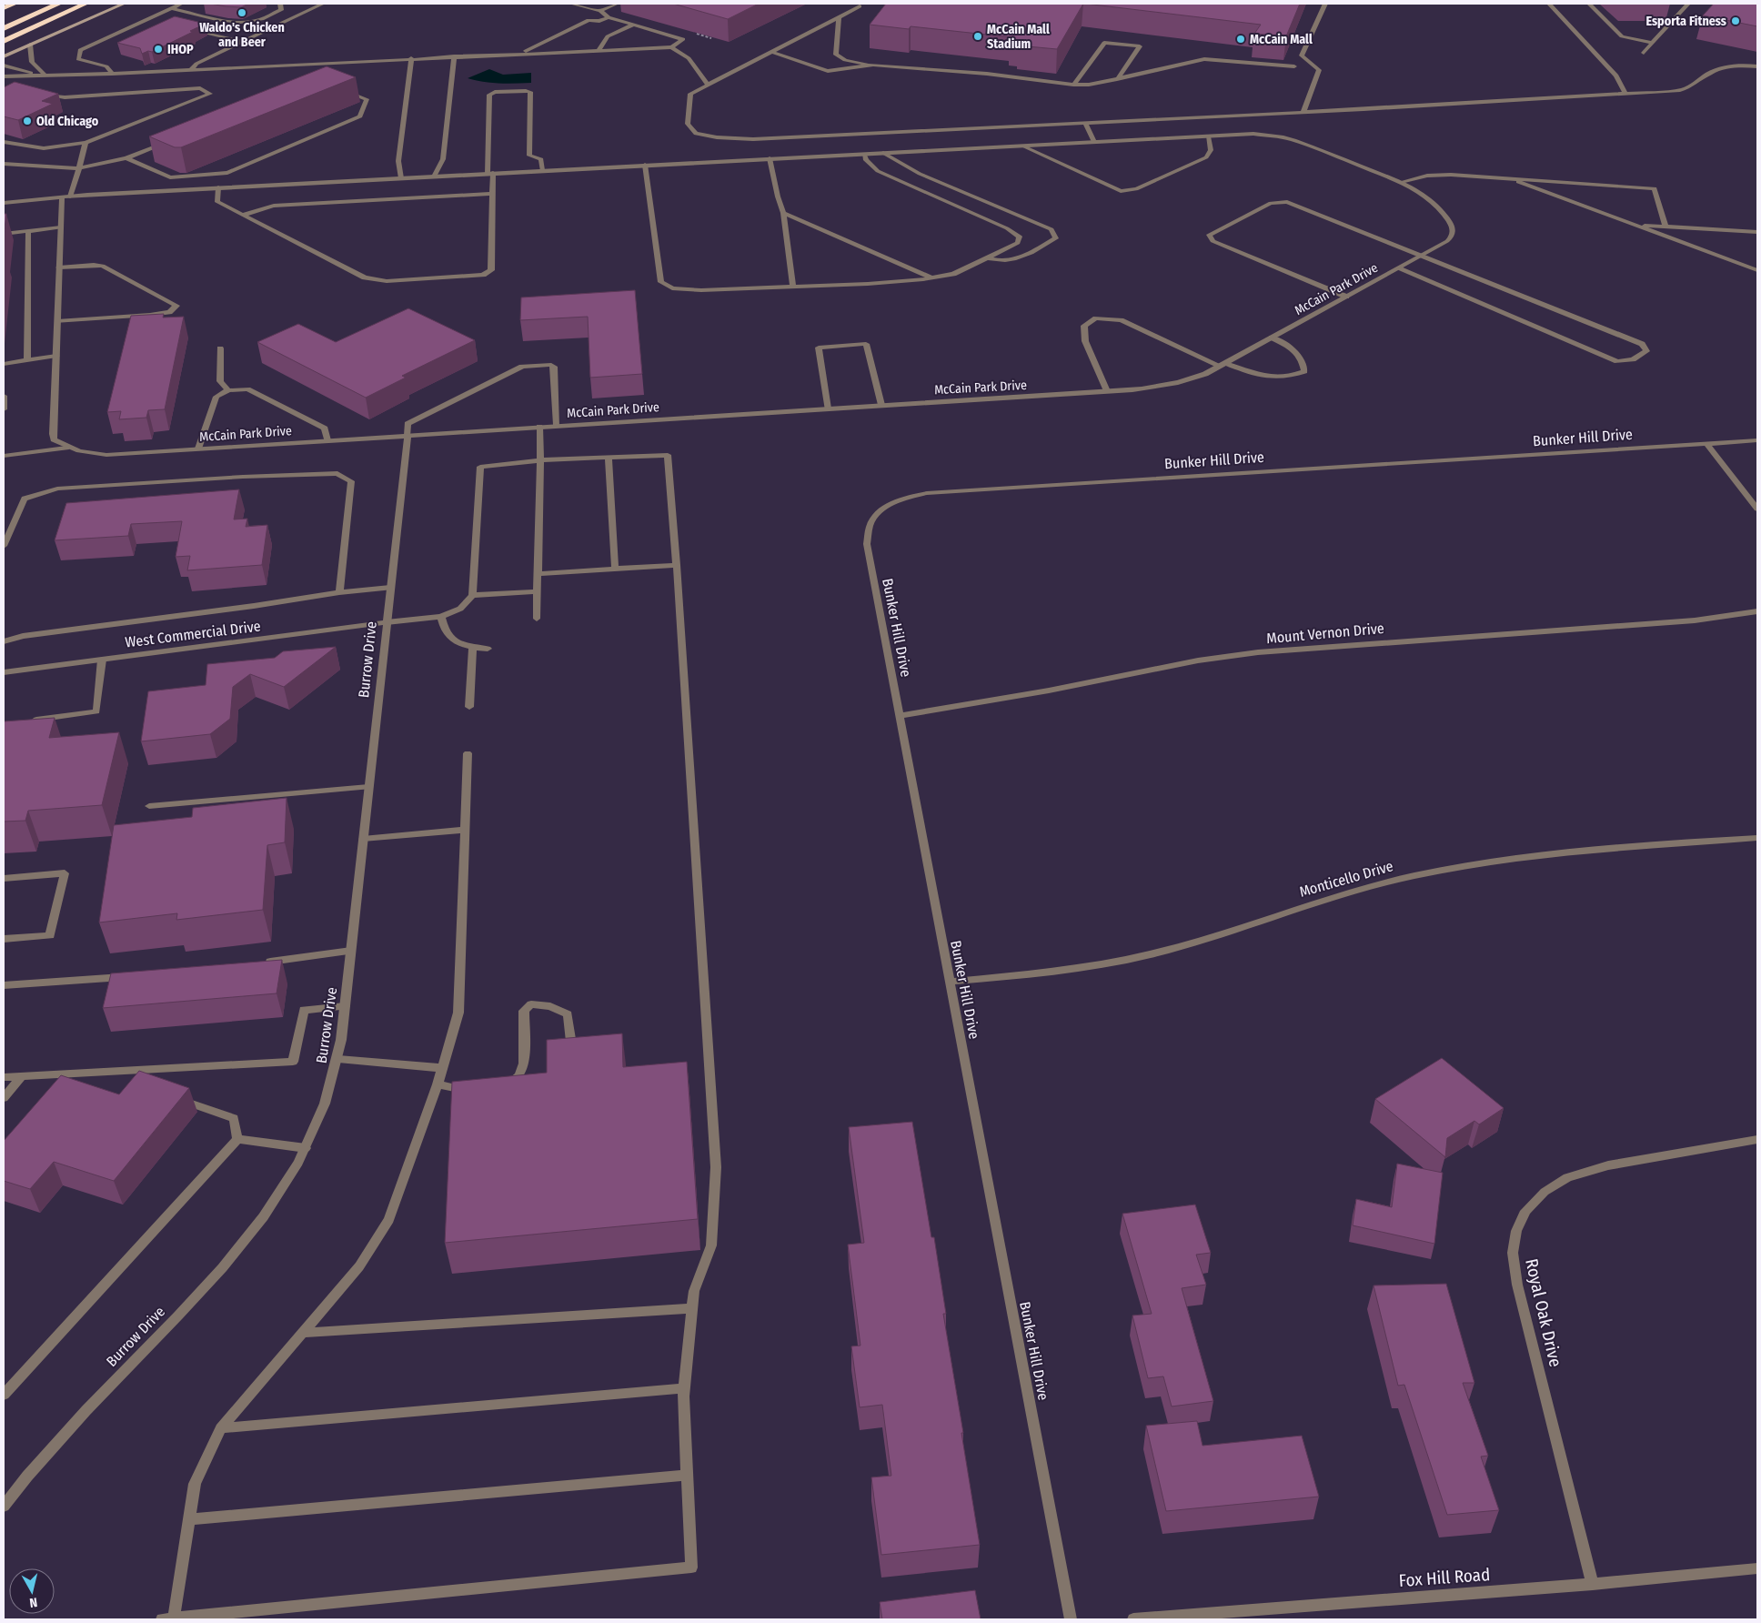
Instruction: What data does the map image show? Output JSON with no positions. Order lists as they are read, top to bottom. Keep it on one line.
{"streets":{"street":["McCain Park Drive","Bunker Hill Drive","Mount Vernon Drive","West Commercial Drive","Burrow Drive","Monticello Drive","Royal Oak Drive","Fox Hill Road"]},"crossings":[["McCain Park Drive","Burrow Drive"],["Bunker Hill Drive","Mount Vernon Drive"],["Bunker Hill Drive","Monticello Drive"],["West Commercial Drive","Burrow Drive"],["Royal Oak Drive","Fox Hill Road"]],"places":["Waldo's Chicken and Beer","Esporta Fitness","McCain Mall Stadium","McCain Mall","IHOP","Old Chicago"],"north":"bottom"}
